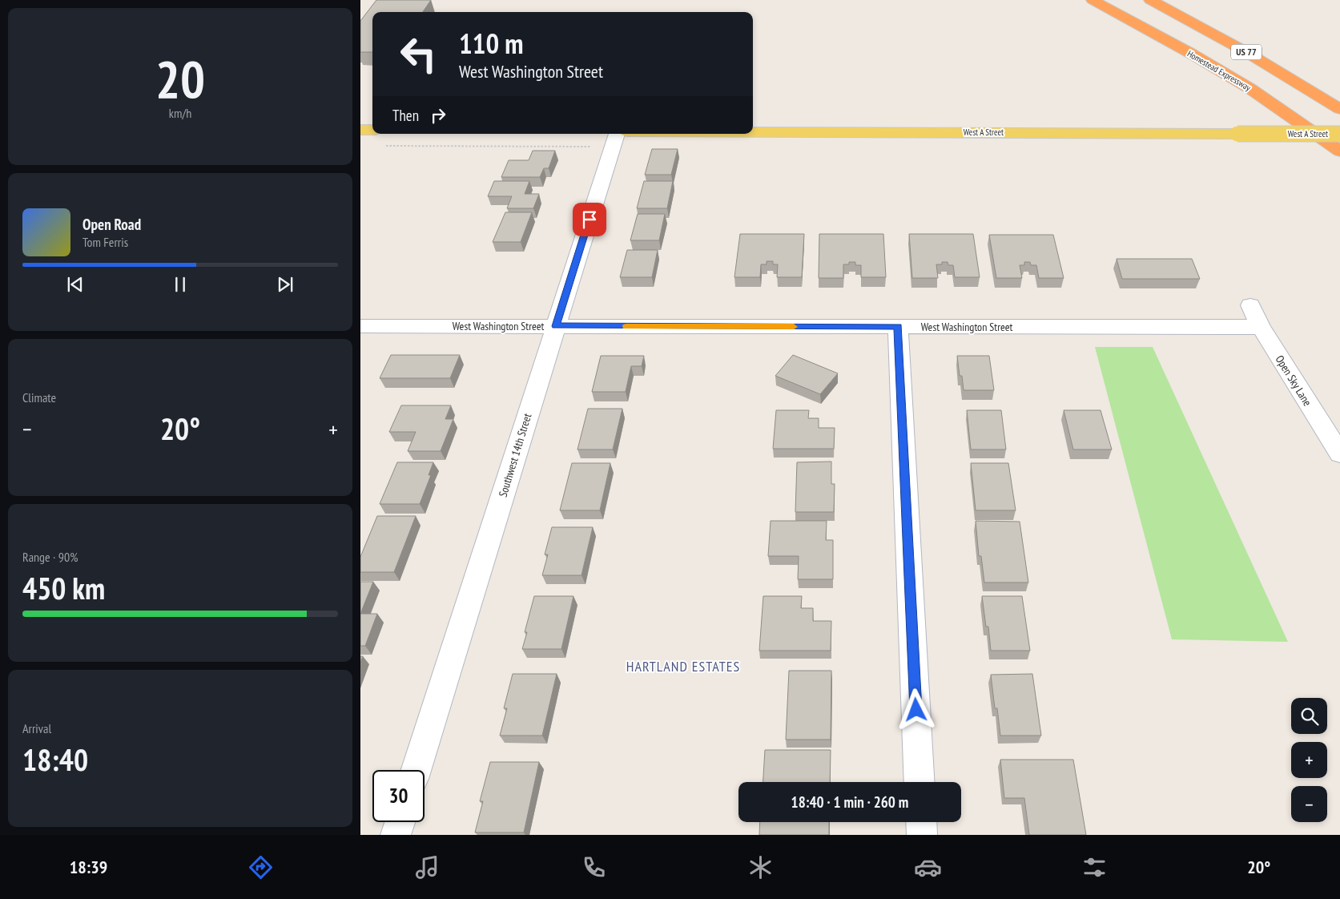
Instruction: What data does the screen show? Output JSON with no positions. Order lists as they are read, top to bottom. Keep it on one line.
{"streets":{"highway":["US 77","Homestead Expressway"],"main road":["West A Street"],"street":["West Washington Street","Open Sky Lane","Southwest 14th Street"]},"crossings":[["West Washington Street","Open Sky Lane"],["West Washington Street","Southwest 14th Street"]],"districts":["HARTLAND ESTATES"],"page":{"tile":[["20","km/h"],"Climate",["Range · 90%","450 km"],["Arrival","18:40"]],"turn":["110 m","West Washington Street"],"then":"Then","song":["Open Road","Tom Ferris"],"heat":["−","20°","+"],"map_buttons":["+","−"],"limit":"30","trip":"18:40 · 1 min · 260 m","tabs":["18:39","20°"]}}
